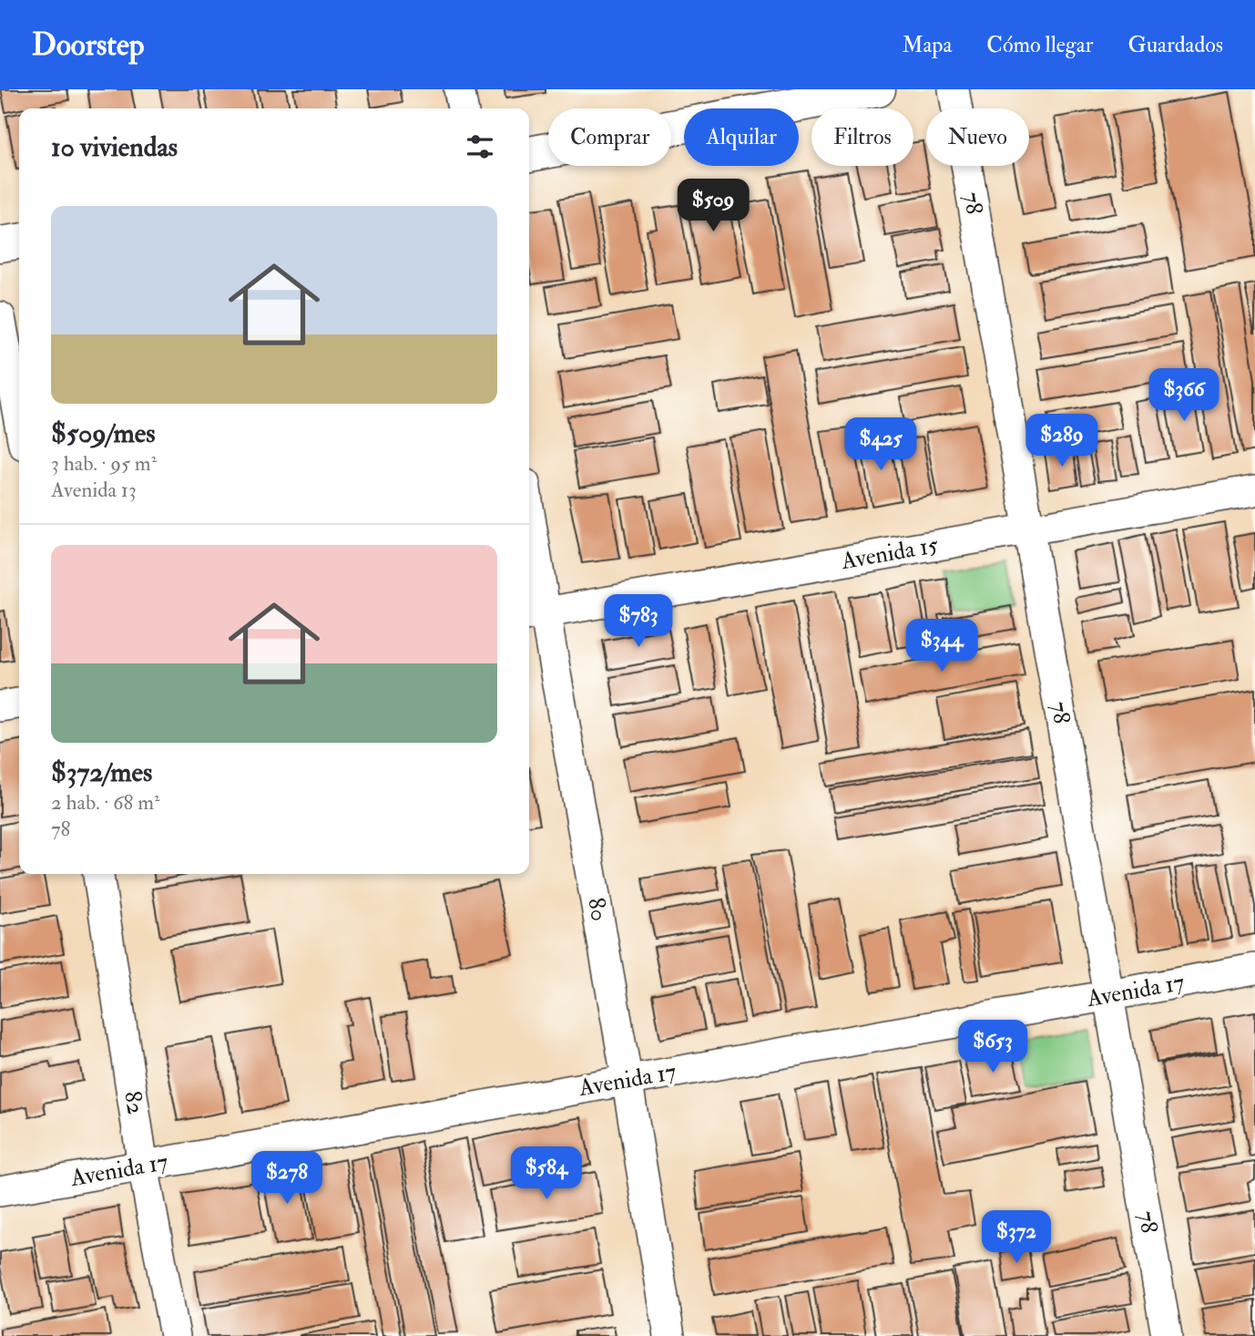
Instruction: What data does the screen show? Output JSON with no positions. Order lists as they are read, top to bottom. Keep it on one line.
{"streets":{"street":["78","Avenida 15","80","Avenida 17","82"]},"crossings":[["78","Avenida 15"],["78","Avenida 17"],["Avenida 15","80"],["80","Avenida 17"],["Avenida 17","82"]],"page":{"header":"Doorstep","nav":["Mapa","Cómo llegar","Guardados"],"chip":["Comprar","Alquilar","Filtros","Nuevo"],"heading":"10 viviendas","price":["$509","$366","$289","$425","$783","$344","$653","$584","$278","$372"],"list":[{"name":"$509/mes","note":"3 hab. · 95 m² · Avenida 13"},{"name":"$372/mes","note":"2 hab. · 68 m² · 78"}]}}
